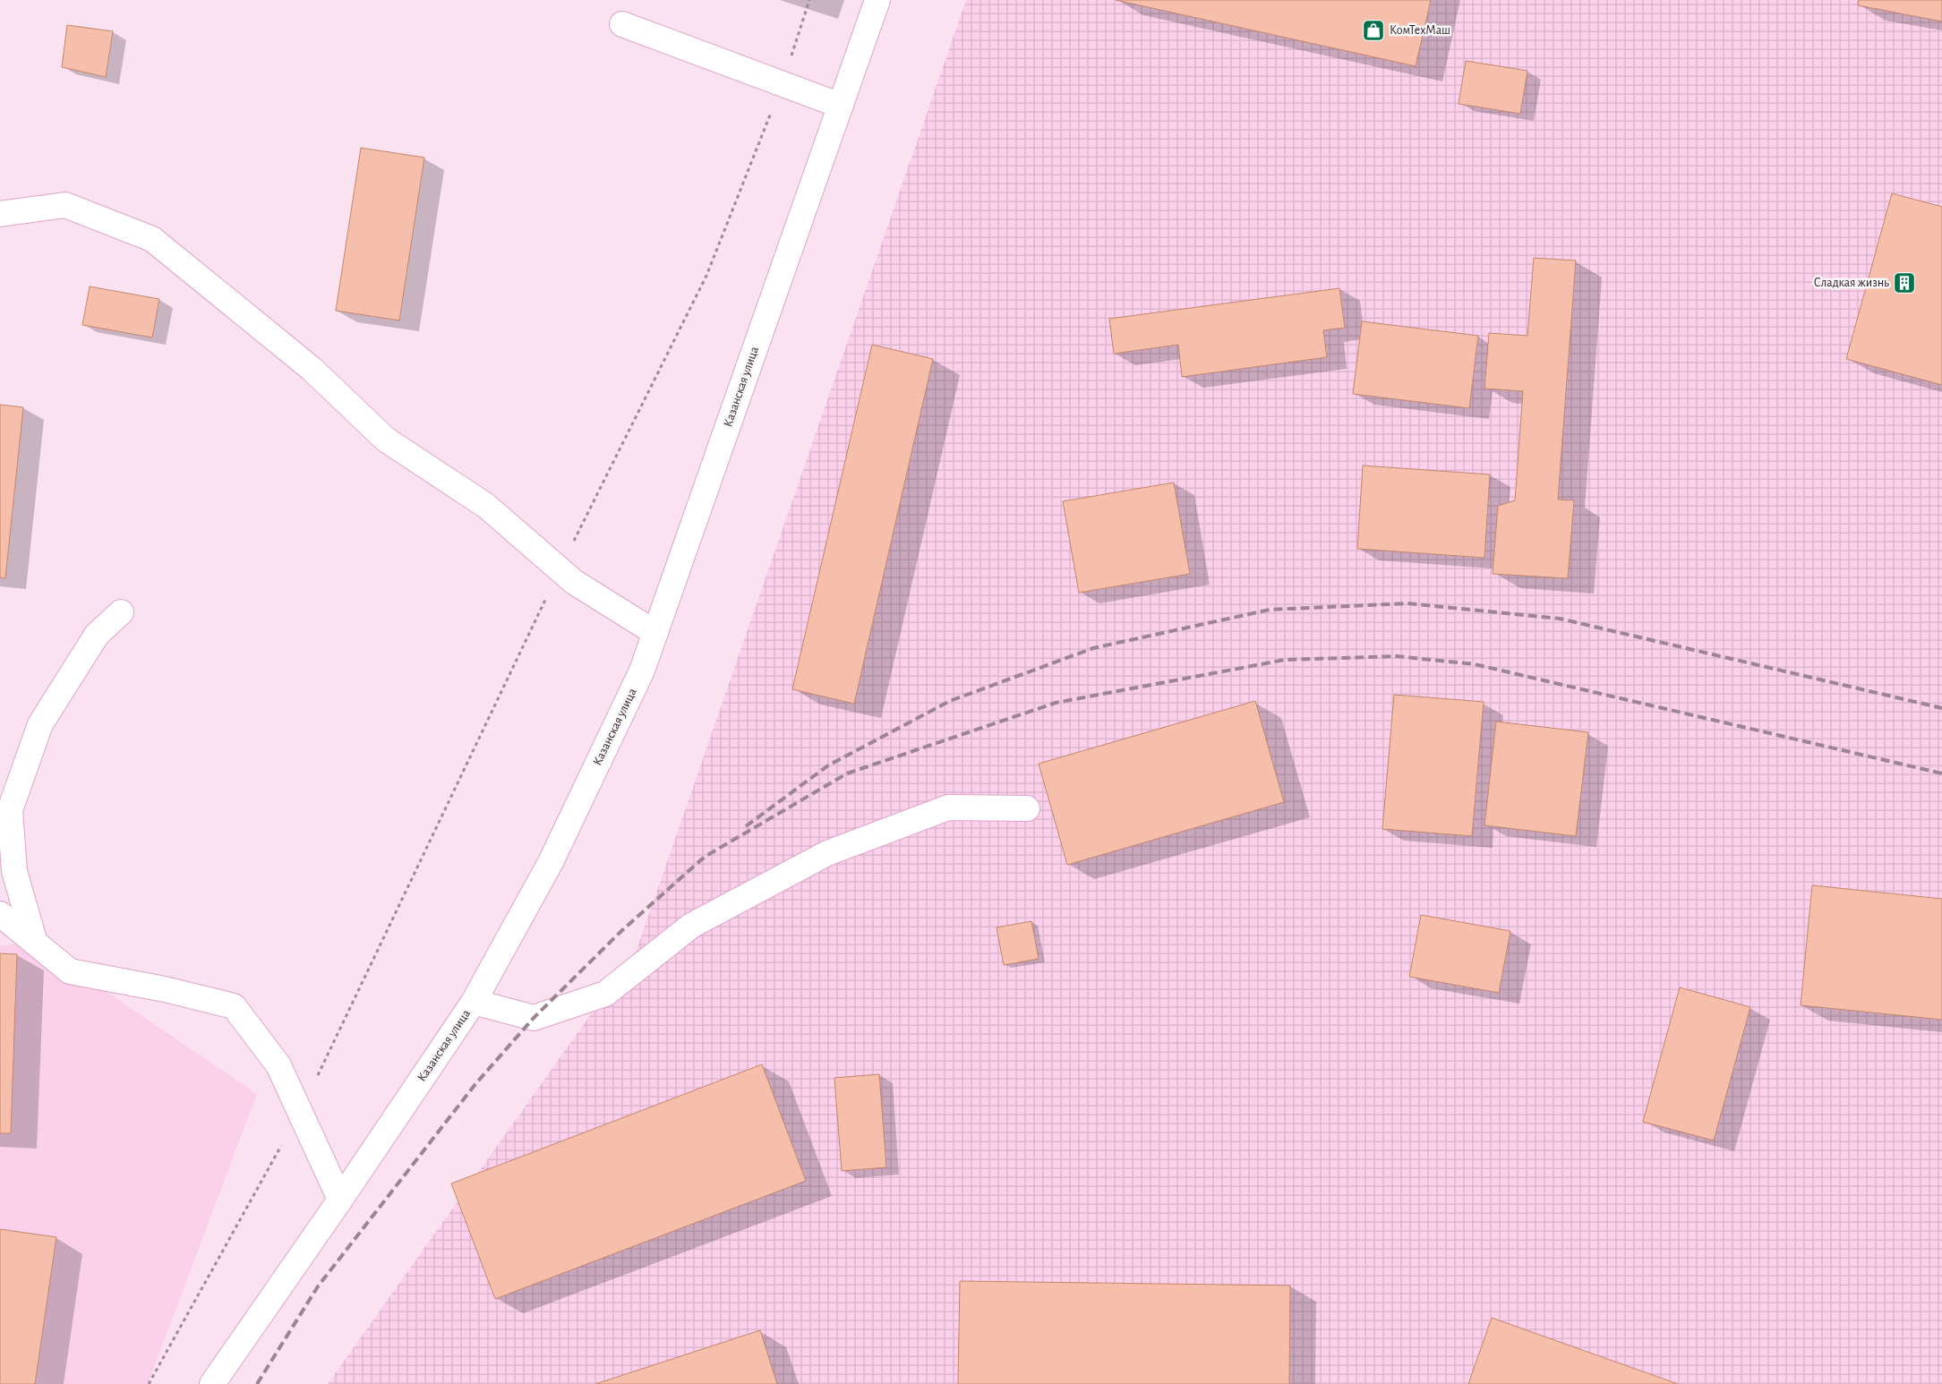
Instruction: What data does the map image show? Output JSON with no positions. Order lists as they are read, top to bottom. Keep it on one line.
{"streets":{"main road":["Казанская улица"]},"places":{"shop":["КомТехМаш"],"building":["Сладкая жизнь"]}}
